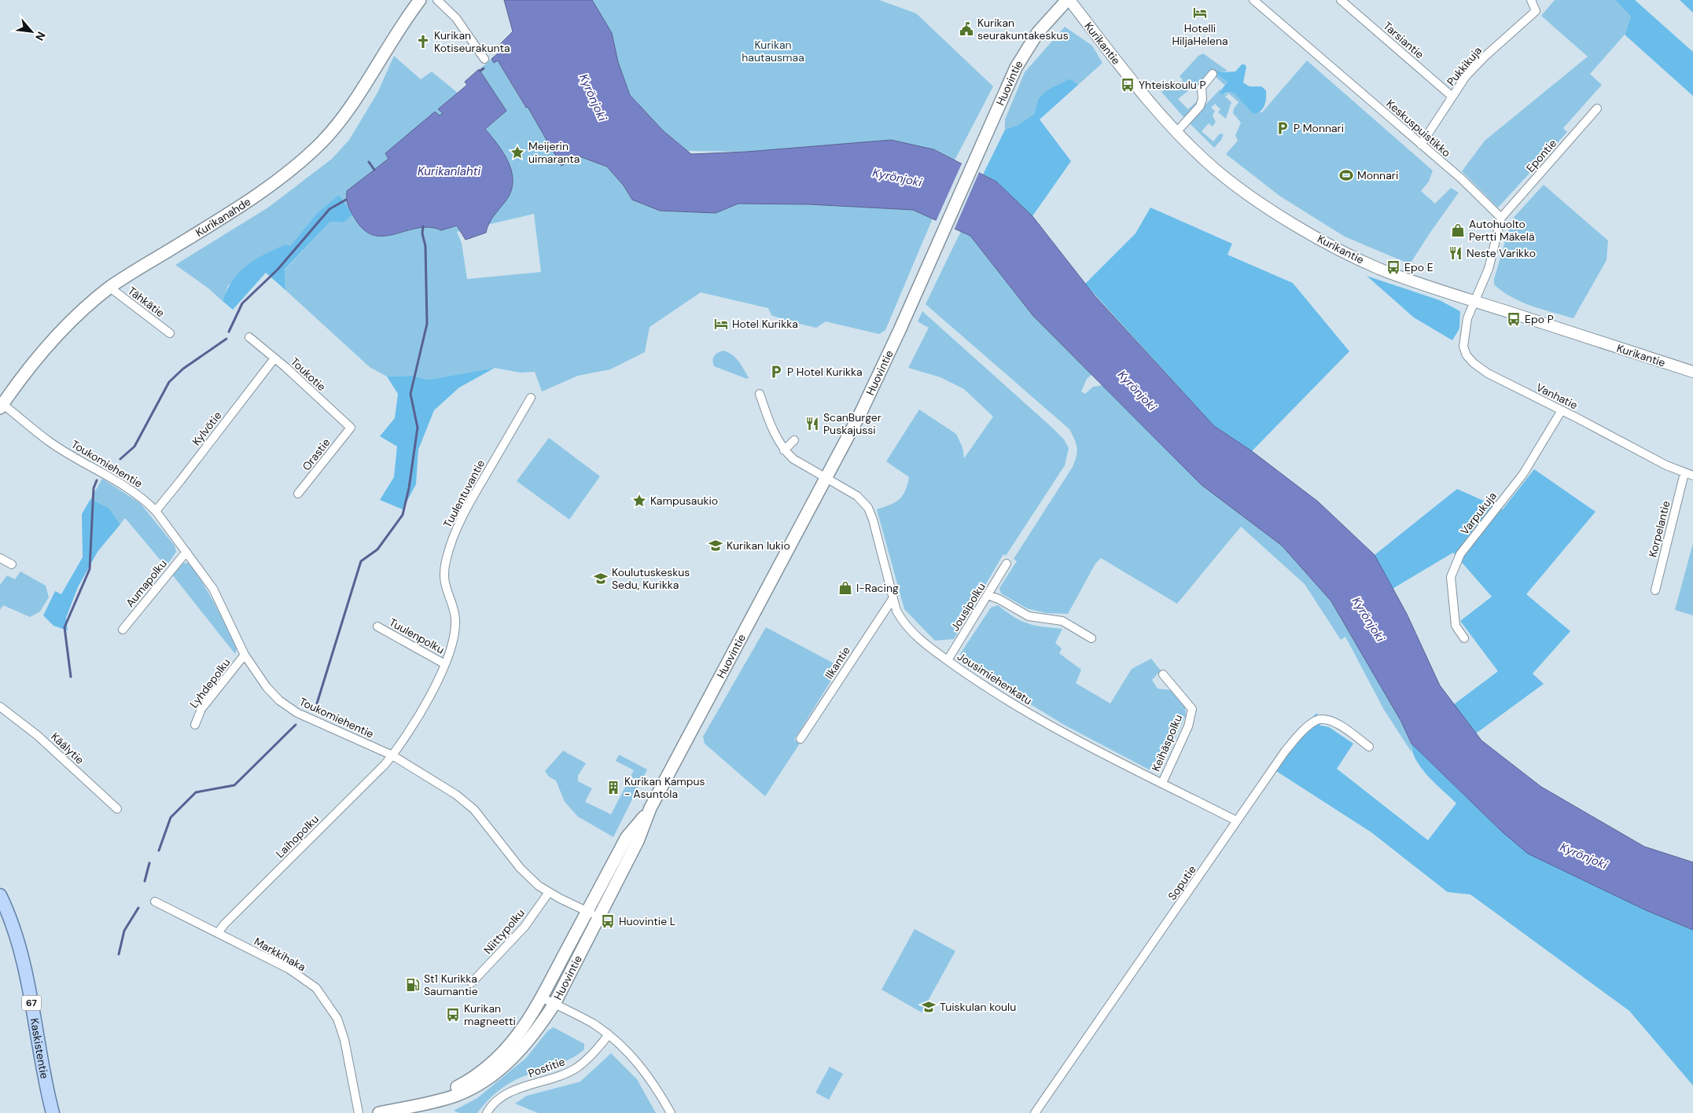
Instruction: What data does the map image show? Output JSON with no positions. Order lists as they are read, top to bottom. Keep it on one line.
{"streets":{"main road":["Huovintie","Kurikanahde","67","Kaskistentie"],"street":["Tarsiantie","Kurikantie","Pukkikuja","Keskuspuistikko","Epontie","Tähkätie","Toukotie","Vanhatie","Kylvötie","Orastie","Toukomiehentie","Tuulentuvantie","Varpukuja","Korpelantie","Aumapolku","Jousipolku","Tuulenpolku","Ilkantie","Jousimiehenkatu","Lyhdepolku","Keihäspolku","Käälytie","Laihopolku","Soputie","Niittypolku","Markkihaka","Postitie"]},"crossings":[["Tarsiantie","Pukkikuja"],["Kurikantie","Huovintie"],["Kurikantie","Vanhatie"],["Pukkikuja","Keskuspuistikko"],["Huovintie","Toukomiehentie"],["Huovintie","Jousimiehenkatu"],["Keskuspuistikko","Epontie"],["Kurikanahde","Tähkätie"],["Kurikanahde","Toukomiehentie"],["Toukotie","Kylvötie"],["Toukotie","Orastie"],["Vanhatie","Varpukuja"],["Vanhatie","Korpelantie"],["Kylvötie","Toukomiehentie"],["Toukomiehentie","Tuulentuvantie"],["Toukomiehentie","Aumapolku"],["Toukomiehentie","Lyhdepolku"],["Toukomiehentie","Laihopolku"],["Toukomiehentie","Niittypolku"],["Tuulentuvantie","Tuulenpolku"],["Tuulentuvantie","Laihopolku"],["Jousipolku","Jousimiehenkatu"],["Ilkantie","Jousimiehenkatu"],["Jousimiehenkatu","Keihäspolku"],["Jousimiehenkatu","Soputie"],["Laihopolku","Markkihaka"]],"water":["Kyrönjoki","Kurikanlahti"],"parks":["Kurikan hautausmaa"],"places":{"hotel":["Hotelli HiljaHelena","Hotel Kurikka"],"public building":["Kurikan seurakuntakeskus"],"church":["Kurikan Kotiseurakunta"],"bus stop":["Yhteiskoulu P","Epo E","Epo P","Huovintie L","Kurikan magneetti"],"parking":["P Monnari","P Hotel Kurikka"],"place":["Meijerin uimaranta","Kampusaukio"],"sports":["Monnari"],"shop":["Autohuolto Pertti Mäkelä","I-Racing"],"restaurant":["Neste Varikko","ScanBurger Puskajussi"],"school or university":["Kurikan lukio","Koulutuskeskus Sedu, Kurikka","Tuiskulan koulu"],"building":["Kurikan Kampus - Asuntola"],"fuel station":["St1 Kurikka Saumantie"]},"north":"bottom right"}
